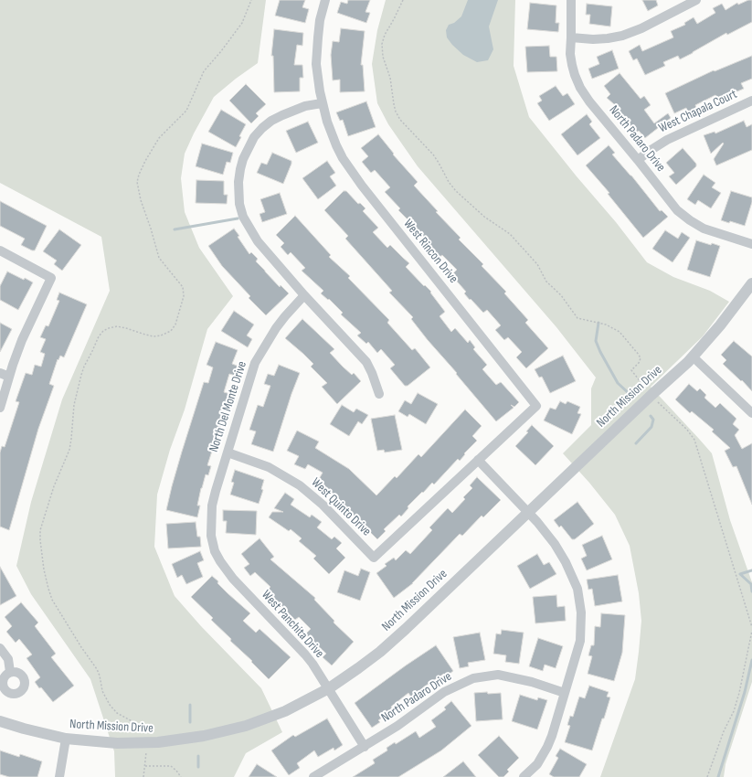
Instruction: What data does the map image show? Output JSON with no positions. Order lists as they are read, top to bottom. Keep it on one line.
{"streets":{"street":["West Chapala Court","North Padaro Drive","West Rincon Drive","North Mission Drive","North Del Monte Drive","West Quinto Drive","West Panchita Drive"]},"crossings":[["West Chapala Court","North Padaro Drive"],["North Padaro Drive","West Panchita Drive"],["West Rincon Drive","West Quinto Drive"],["North Mission Drive","West Panchita Drive"],["North Del Monte Drive","West Quinto Drive"],["North Del Monte Drive","West Panchita Drive"]]}
